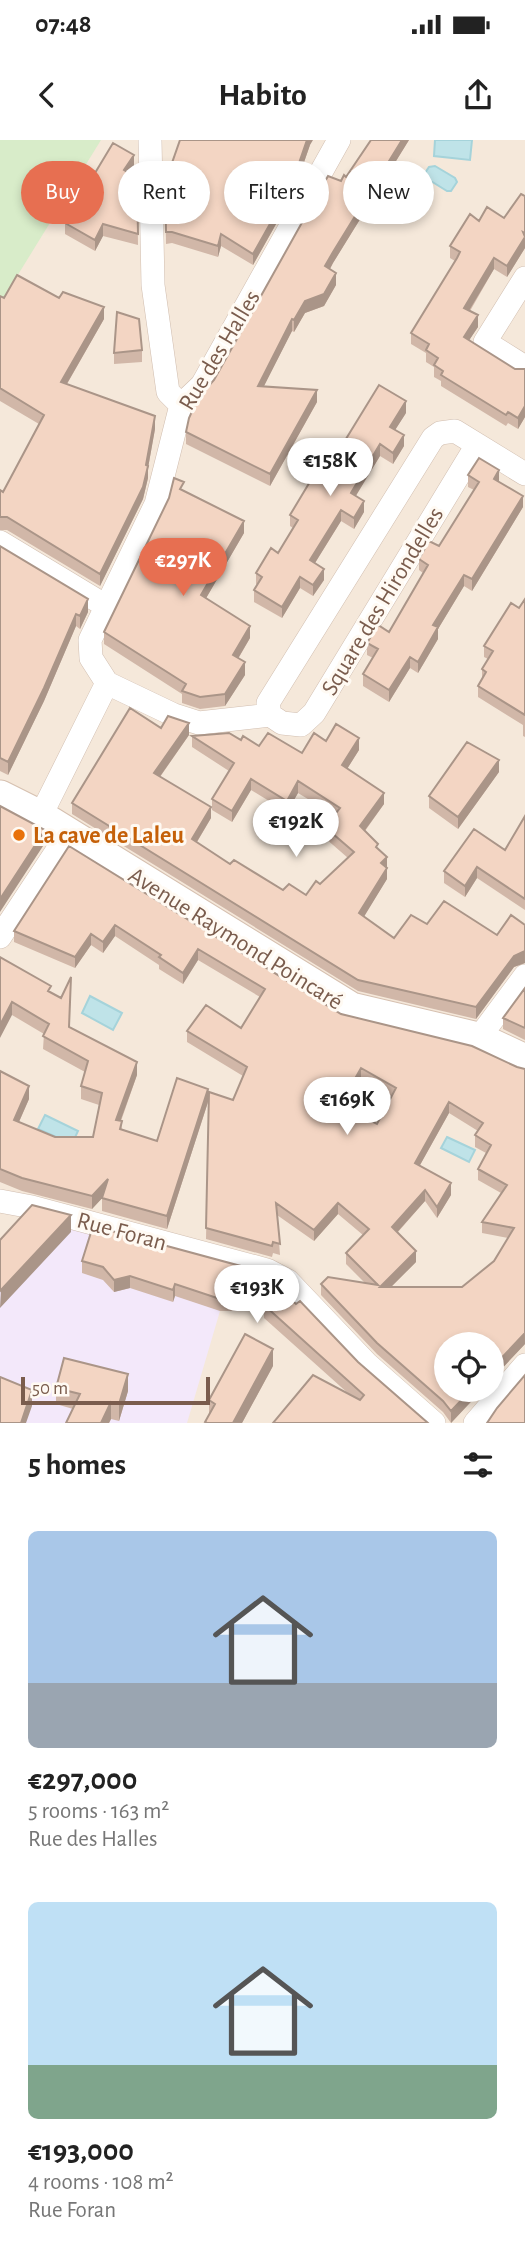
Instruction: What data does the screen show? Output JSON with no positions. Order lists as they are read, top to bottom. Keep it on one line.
{"streets":{"main road":["Avenue Raymond Poincaré"],"street":["Rue des Halles","Square des Hirondelles","Rue Foran"]},"crossings":[["Rue des Halles","Square des Hirondelles"]],"places":["La cave de Laleu"],"scale_bar":"50 m","page":{"status":"07:48","header":"Habito","chip":["Buy","Rent","Filters","New"],"price":["€158K","€297K","€192K","€169K","€193K"],"scale":"50 m","heading":"5 homes","list":[{"name":"€297,000","note":"5 rooms · 163 m² · Rue des Halles"},{"name":"€193,000","note":"4 rooms · 108 m² · Rue Foran"}]}}
